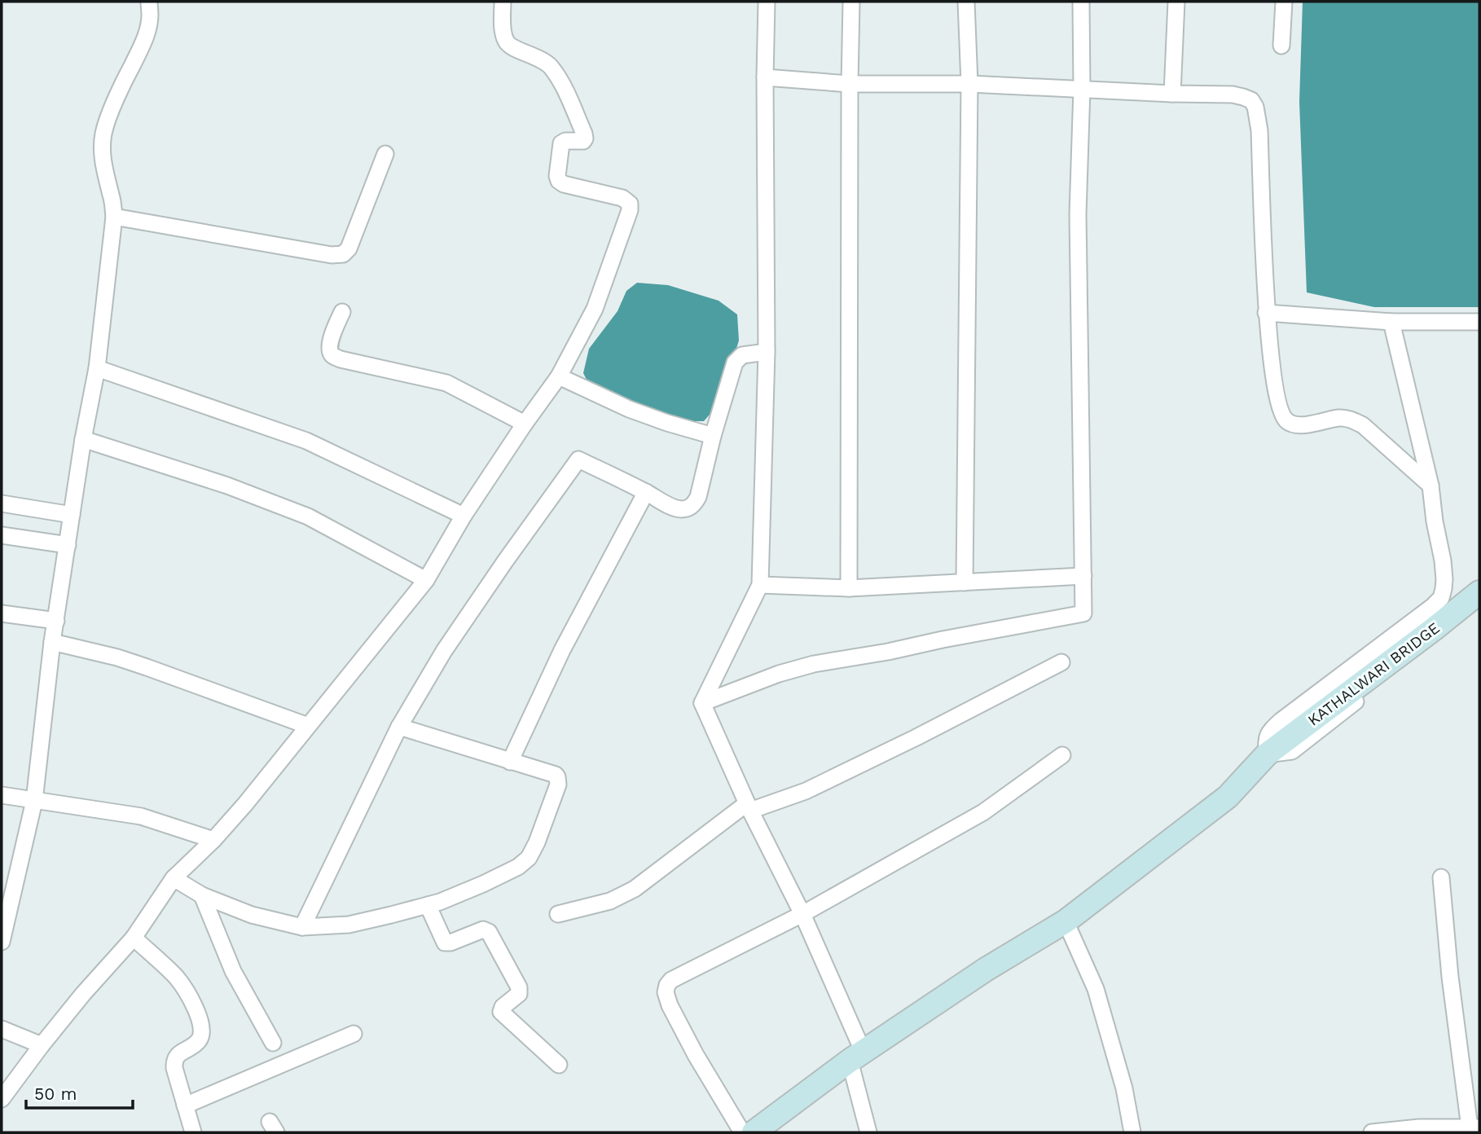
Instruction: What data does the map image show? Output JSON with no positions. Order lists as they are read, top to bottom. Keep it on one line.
{"streets":{"main road":["KATHALWARI BRIDGE"]},"scale_bar":"50 m"}
